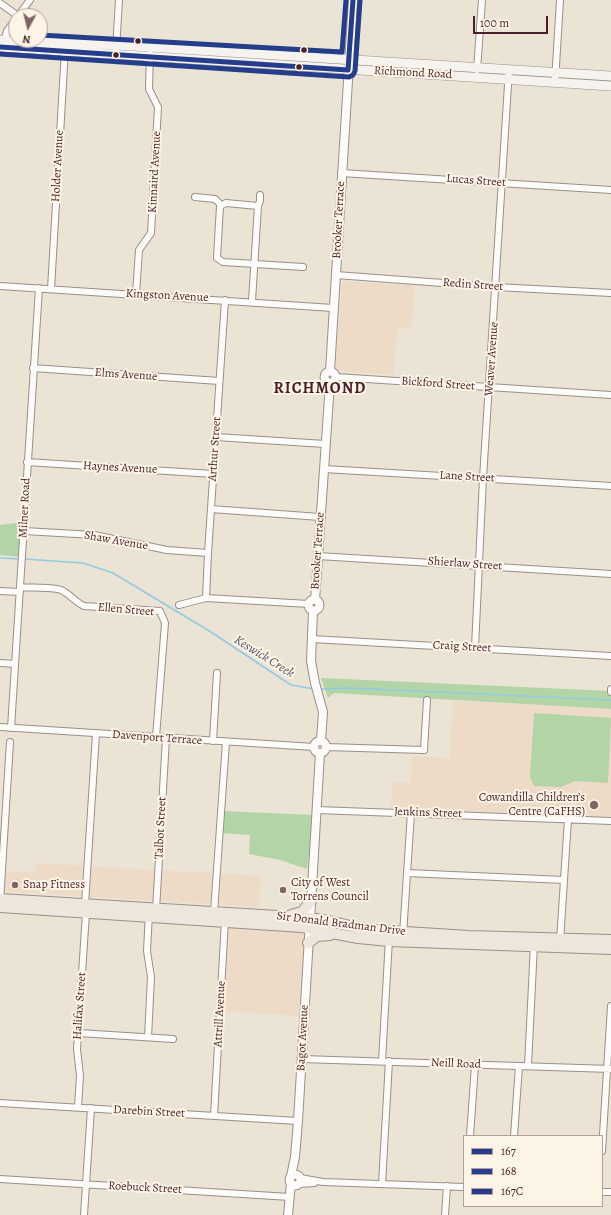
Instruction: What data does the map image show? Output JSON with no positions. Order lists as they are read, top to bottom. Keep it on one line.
{"streets":{"main road":["Richmond Road","Sir Donald Bradman Drive"],"street":["Holder Avenue","Kinnaird Avenue","Lucas Street","Brooker Terrace","Redin Street","Kingston Avenue","Weaver Avenue","Elms Avenue","Bickford Street","Arthur Street","Haynes Avenue","Lane Street","Milner Road","Shaw Avenue","Shierlaw Street","Ellen Street","Craig Street","Davenport Terrace","Jenkins Street","Talbot Street","Halifax Street","Attrill Avenue","Bagot Avenue","Neill Road","Darebin Street","Roebuck Street"]},"crossings":[["Richmond Road","Holder Avenue"],["Richmond Road","Kinnaird Avenue"],["Richmond Road","Brooker Terrace"],["Richmond Road","Weaver Avenue"],["Holder Avenue","Kingston Avenue"],["Kinnaird Avenue","Kingston Avenue"],["Lucas Street","Brooker Terrace"],["Lucas Street","Weaver Avenue"],["Brooker Terrace","Redin Street"],["Brooker Terrace","Kingston Avenue"],["Brooker Terrace","Bickford Street"],["Brooker Terrace","Lane Street"],["Brooker Terrace","Shierlaw Street"],["Brooker Terrace","Craig Street"],["Redin Street","Weaver Avenue"],["Kingston Avenue","Arthur Street"],["Kingston Avenue","Milner Road"],["Weaver Avenue","Bickford Street"],["Weaver Avenue","Lane Street"],["Weaver Avenue","Shierlaw Street"],["Weaver Avenue","Craig Street"],["Elms Avenue","Arthur Street"],["Elms Avenue","Milner Road"],["Arthur Street","Haynes Avenue"],["Arthur Street","Shaw Avenue"],["Haynes Avenue","Milner Road"],["Milner Road","Shaw Avenue"],["Milner Road","Ellen Street"],["Milner Road","Davenport Terrace"],["Ellen Street","Davenport Terrace"],["Davenport Terrace","Talbot Street"],["Davenport Terrace","Halifax Street"],["Talbot Street","Sir Donald Bradman Drive"],["Sir Donald Bradman Drive","Halifax Street"],["Sir Donald Bradman Drive","Attrill Avenue"],["Sir Donald Bradman Drive","Bagot Avenue"],["Halifax Street","Darebin Street"],["Attrill Avenue","Darebin Street"],["Bagot Avenue","Neill Road"],["Bagot Avenue","Darebin Street"],["Bagot Avenue","Roebuck Street"]],"districts":["RICHMOND"],"water":["Keswick Creek"],"places":["Cowandilla Children’s Centre (CaFHS)","Snap Fitness","City of West Torrens Council"],"lines":["transit line 167","transit line 168","transit line 167C"],"legend":["167","168","167C"],"scale_bar":"100 m","north":"bottom"}
